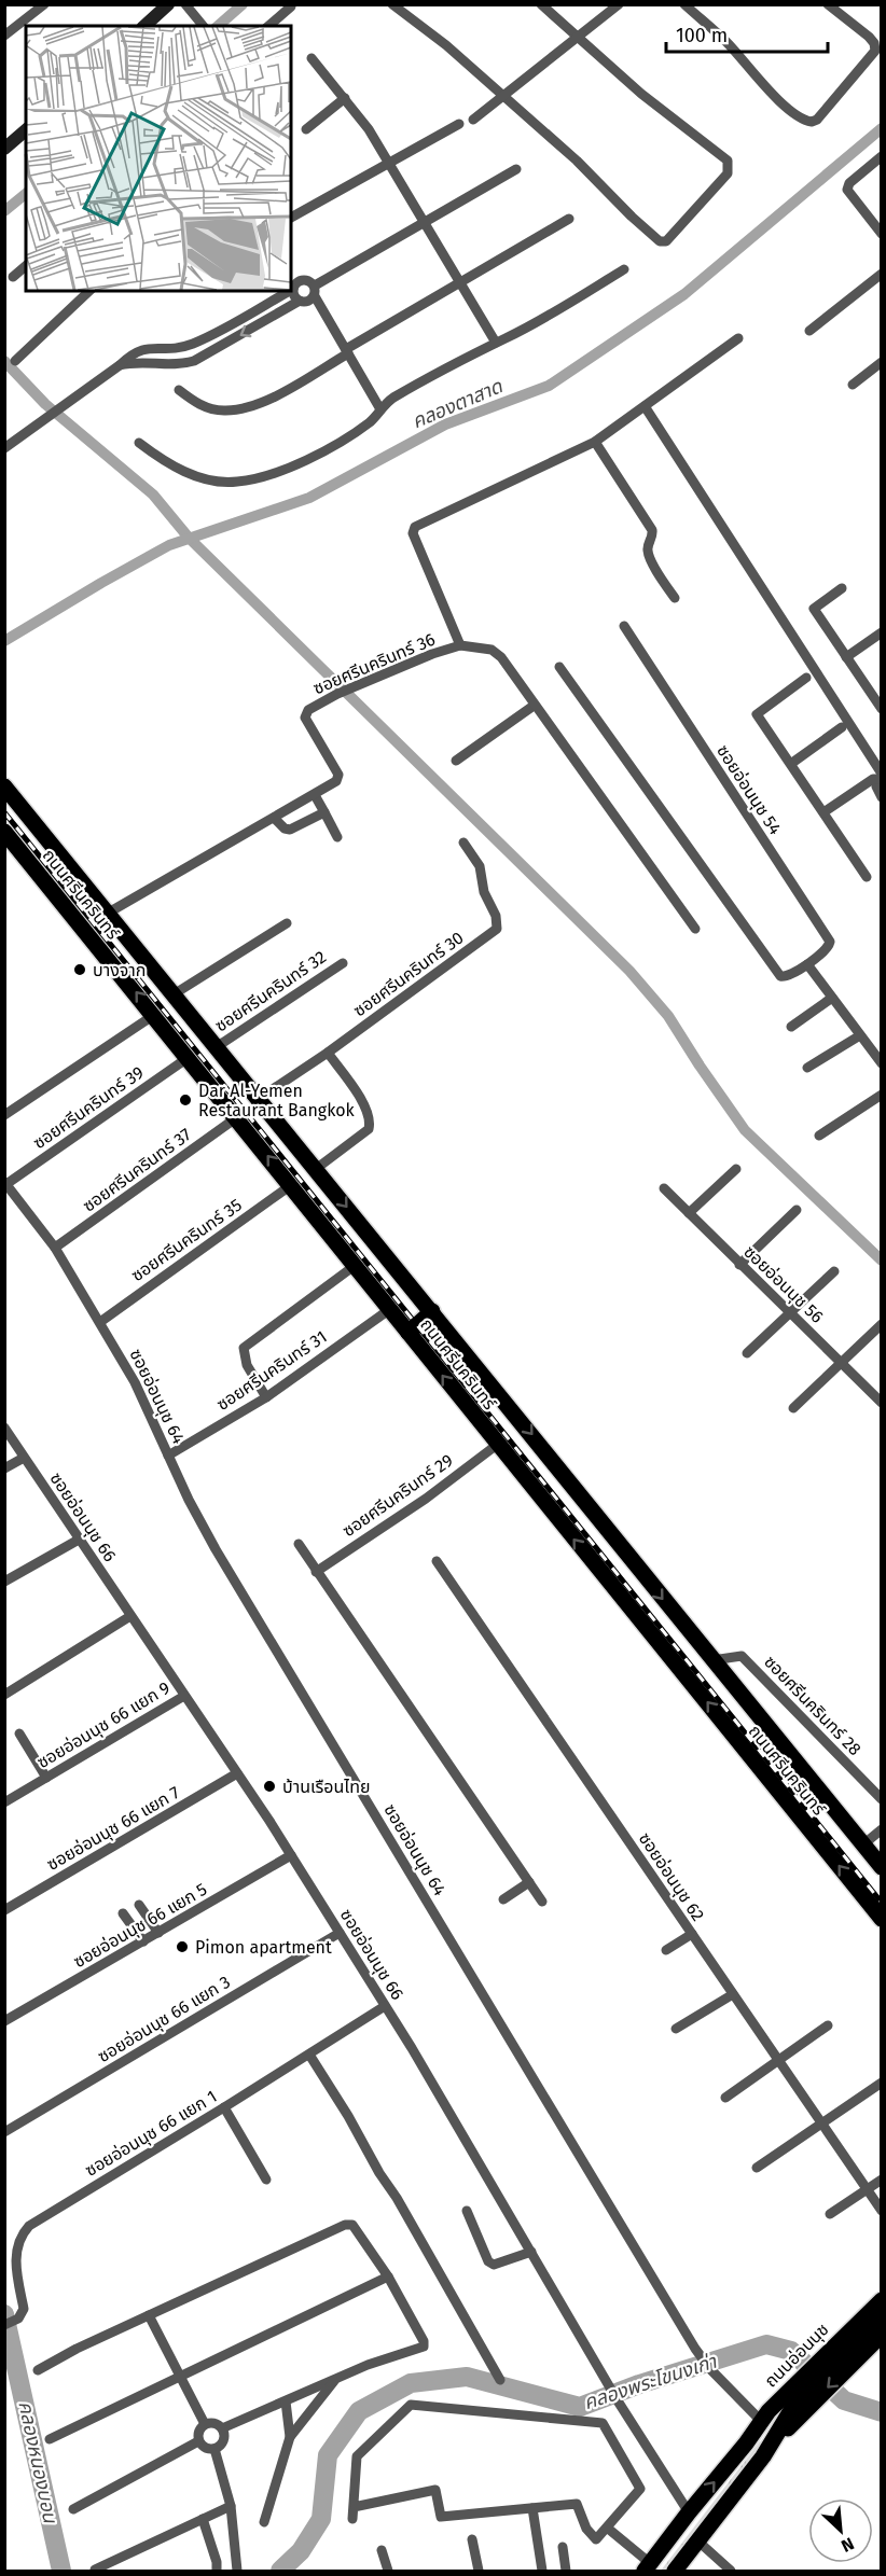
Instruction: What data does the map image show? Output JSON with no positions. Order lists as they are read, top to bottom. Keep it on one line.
{"streets":{"main road":["ถนนศรีนครินทร์","ถนนอ่อนนุช"],"street":["ซอยศรีนครินทร์ 36","ซอยอ่อนนุช 54","ซอยศรีนครินทร์ 30","ซอยศรีนครินทร์ 32","ซอยศรีนครินทร์ 39","ซอยศรีนครินทร์ 37","ซอยศรีนครินทร์ 35","ซอยอ่อนนุช 56","ซอยศรีนครินทร์ 31","ซอยอ่อนนุช 64","ซอยศรีนครินทร์ 29","ซอยอ่อนนุช 66","ซอยศรีนครินทร์ 28","ซอยอ่อนนุช 66 แยก 9","ซอยอ่อนนุช 66 แยก 7","ซอยอ่อนนุช 62","ซอยอ่อนนุช 66 แยก 5","ซอยอ่อนนุช 66 แยก 3","ซอยอ่อนนุช 66 แยก 1"]},"crossings":[["ซอยศรีนครินทร์ 36","ถนนศรีนครินทร์"],["ถนนศรีนครินทร์","ซอยศรีนครินทร์ 30"],["ถนนศรีนครินทร์","ซอยศรีนครินทร์ 32"],["ถนนศรีนครินทร์","ซอยศรีนครินทร์ 39"],["ถนนศรีนครินทร์","ซอยศรีนครินทร์ 37"],["ถนนศรีนครินทร์","ซอยศรีนครินทร์ 35"],["ถนนศรีนครินทร์","ซอยศรีนครินทร์ 31"],["ถนนศรีนครินทร์","ซอยศรีนครินทร์ 29"],["ถนนศรีนครินทร์","ซอยศรีนครินทร์ 28"],["ซอยศรีนครินทร์ 39","ซอยอ่อนนุช 64"],["ซอยศรีนครินทร์ 37","ซอยอ่อนนุช 64"],["ซอยศรีนครินทร์ 35","ซอยอ่อนนุช 64"],["ซอยศรีนครินทร์ 31","ซอยอ่อนนุช 64"],["ซอยอ่อนนุช 64","ถนนอ่อนนุช"],["ซอยอ่อนนุช 66","ซอยอ่อนนุช 66 แยก 9"],["ซอยอ่อนนุช 66","ซอยอ่อนนุช 66 แยก 7"],["ซอยอ่อนนุช 66","ซอยอ่อนนุช 66 แยก 5"],["ซอยอ่อนนุช 66","ซอยอ่อนนุช 66 แยก 3"],["ซอยอ่อนนุช 66","ซอยอ่อนนุช 66 แยก 1"],["ซอยอ่อนนุช 66","ถนนอ่อนนุช"]],"water":["คลองตาสาด","คลองพระโขนงเก่า","คลองหนองบอน"],"places":["บางจาก","Dar Al-Yemen Restaurant Bangkok","บ้านเรือนไทย","Pimon apartment"],"scale_bar":"100 m","north":"bottom right"}
